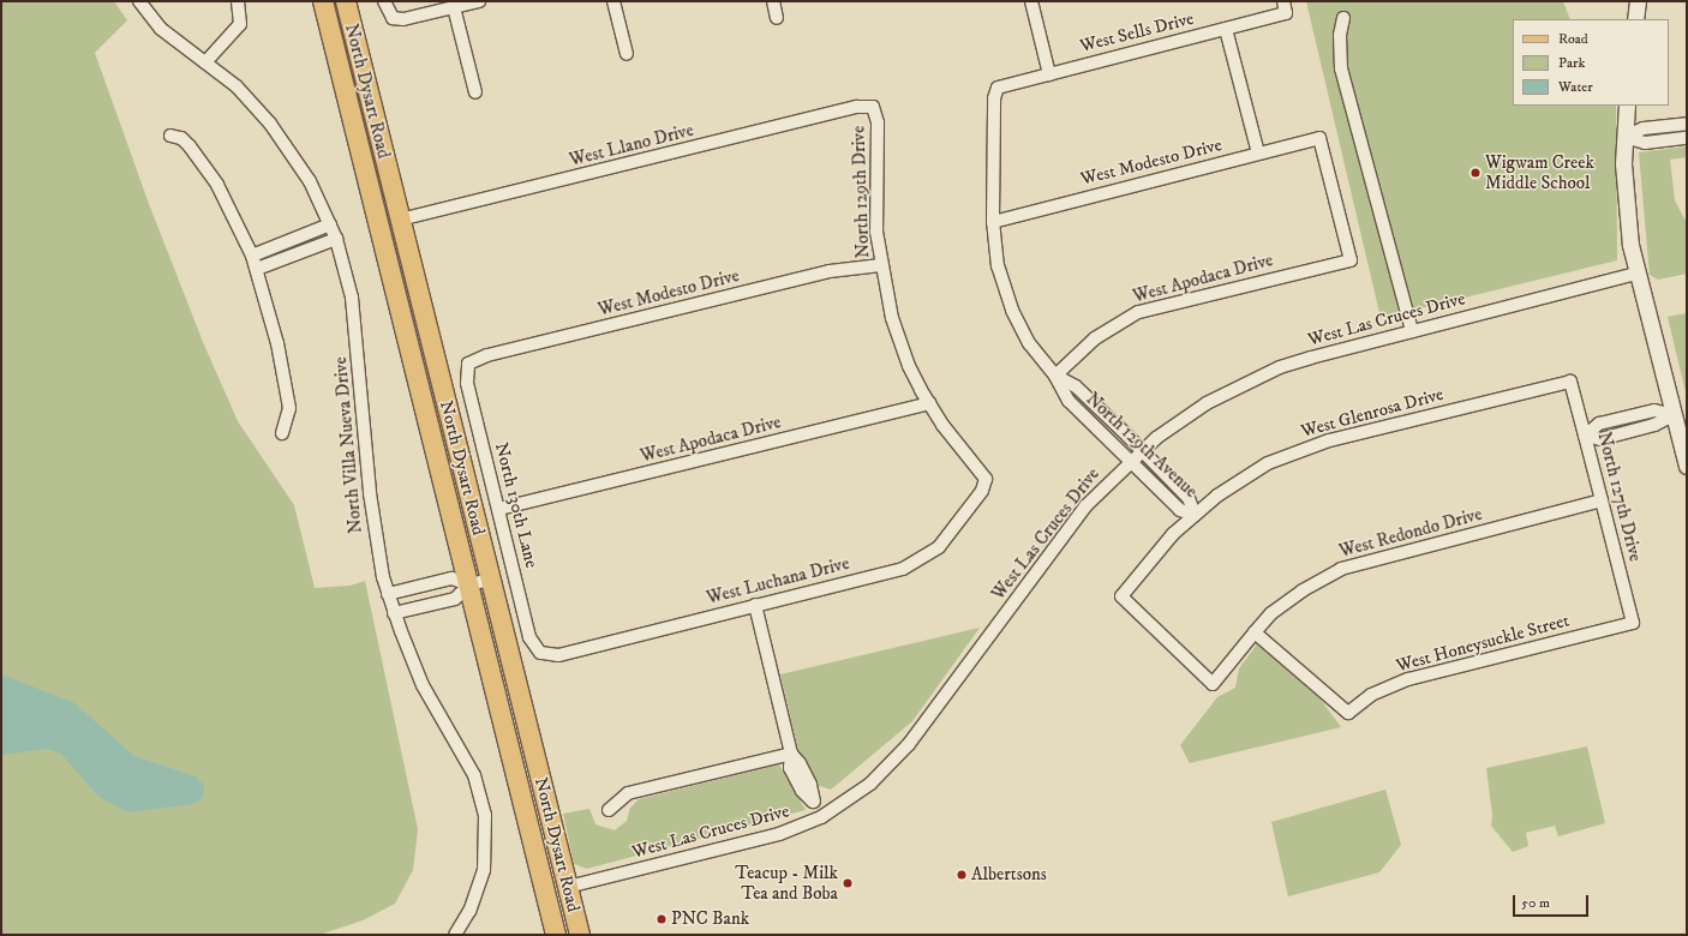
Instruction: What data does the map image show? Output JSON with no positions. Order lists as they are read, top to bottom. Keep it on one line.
{"streets":{"main road":["North Dysart Road"],"street":["West Sells Drive","West Llano Drive","West Modesto Drive","North 129th Drive","West Apodaca Drive","West Las Cruces Drive","West Glenrosa Drive","North Villa Nueva Drive","North 129th Avenue","North 127th Drive","North 130th Lane","West Redondo Drive","West Luchana Drive","West Honeysuckle Street"]},"crossings":[["West Sells Drive","North 129th Avenue"],["North Dysart Road","West Llano Drive"],["North Dysart Road","West Las Cruces Drive"],["West Llano Drive","North 129th Drive"],["West Modesto Drive","North 129th Drive"],["West Modesto Drive","West Apodaca Drive"],["West Modesto Drive","North 129th Avenue"],["West Modesto Drive","North 130th Lane"],["North 129th Drive","West Apodaca Drive"],["North 129th Drive","West Luchana Drive"],["West Apodaca Drive","North 129th Avenue"],["West Apodaca Drive","North 130th Lane"],["West Las Cruces Drive","North 129th Avenue"],["West Glenrosa Drive","North 129th Avenue"],["West Glenrosa Drive","North 127th Drive"],["West Glenrosa Drive","West Redondo Drive"],["North 127th Drive","West Redondo Drive"],["North 127th Drive","West Honeysuckle Street"],["North 130th Lane","West Luchana Drive"],["West Redondo Drive","West Honeysuckle Street"]],"places":["Wigwam Creek Middle School","Albertsons","Teacup - Milk Tea and Boba","PNC Bank"],"legend":["Road","Park","Water"],"scale_bar":"50 m"}
